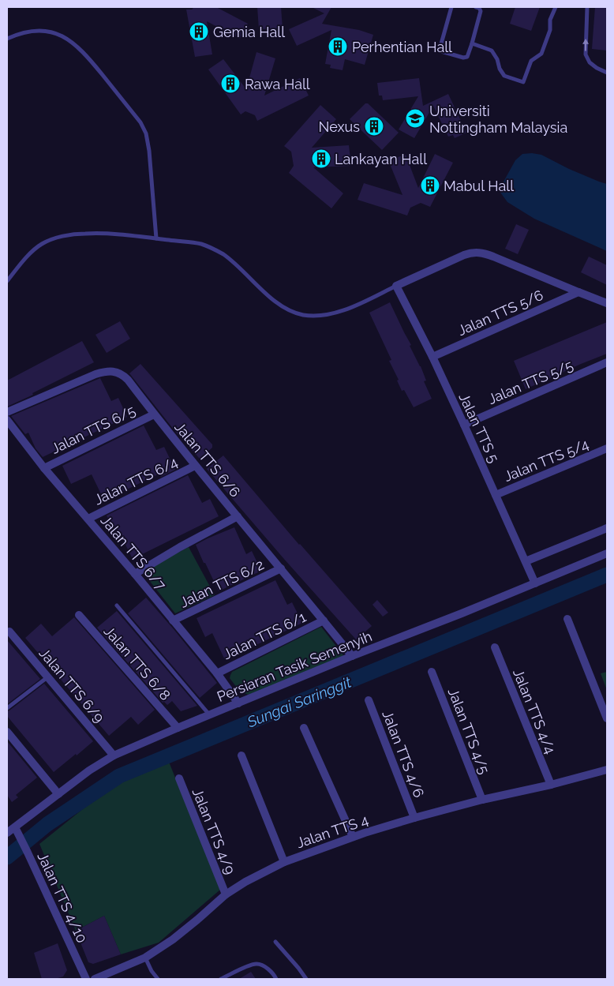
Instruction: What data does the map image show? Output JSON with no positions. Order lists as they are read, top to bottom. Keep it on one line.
{"streets":{"street":["Jalan TTS 5/6","Jalan TTS 5/5","Jalan TTS 5","Jalan TTS 6/5","Jalan TTS 6/6","Jalan TTS 5/4","Jalan TTS 6/4","Jalan TTS 6/7","Jalan TTS 6/2","Jalan TTS 6/1","Jalan TTS 6/8","Persiaran Tasik Semenyih","Jalan TTS 6/9","Jalan TTS 4/4","Jalan TTS 4/5","Jalan TTS 4/6","Jalan TTS 4/9","Jalan TTS 4","Jalan TTS 4/10"]},"crossings":[["Jalan TTS 5/6","Jalan TTS 5"],["Jalan TTS 5/5","Jalan TTS 5"],["Jalan TTS 5","Jalan TTS 5/4"],["Jalan TTS 5","Persiaran Tasik Semenyih"],["Jalan TTS 6/5","Jalan TTS 6/6"],["Jalan TTS 6/5","Jalan TTS 6/7"],["Jalan TTS 6/6","Jalan TTS 6/4"],["Jalan TTS 6/6","Jalan TTS 6/2"],["Jalan TTS 6/6","Jalan TTS 6/1"],["Jalan TTS 6/6","Persiaran Tasik Semenyih"],["Jalan TTS 6/4","Jalan TTS 6/7"],["Jalan TTS 6/7","Jalan TTS 6/2"],["Jalan TTS 6/7","Jalan TTS 6/1"],["Jalan TTS 6/7","Persiaran Tasik Semenyih"],["Jalan TTS 6/8","Persiaran Tasik Semenyih"],["Persiaran Tasik Semenyih","Jalan TTS 6/9"],["Persiaran Tasik Semenyih","Jalan TTS 4/10"],["Jalan TTS 4/4","Jalan TTS 4"],["Jalan TTS 4/5","Jalan TTS 4"],["Jalan TTS 4/6","Jalan TTS 4"],["Jalan TTS 4/9","Jalan TTS 4"]],"water":["Sungai Saringgit"],"places":{"building":["Gemia Hall","Perhentian Hall","Rawa Hall","Nexus","Lankayan Hall","Mabul Hall"],"school or university":["Universiti Nottingham Malaysia"]}}
